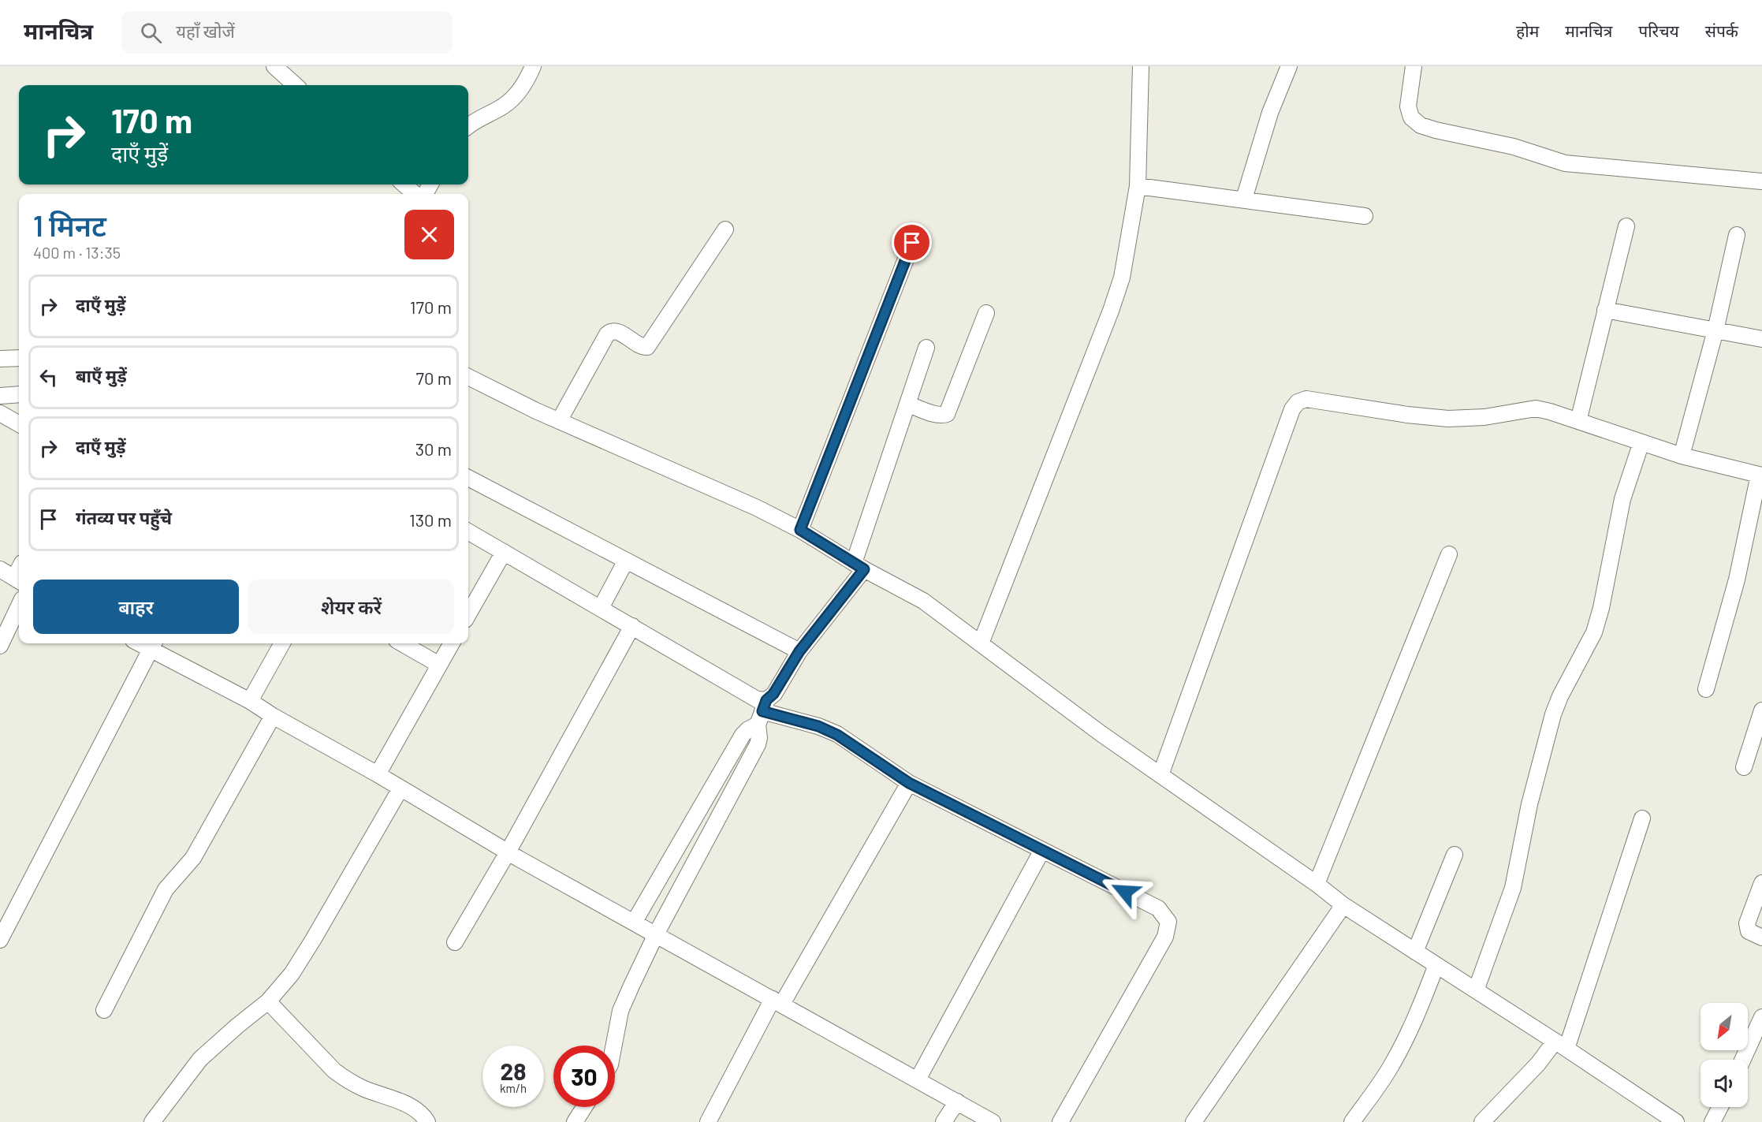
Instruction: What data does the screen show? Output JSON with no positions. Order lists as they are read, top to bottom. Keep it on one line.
{"north":"bottom left","page":{"header":"मानचित्र","search":"यहाँ खोजें","nav":["होम","मानचित्र","परिचय","संपर्क"],"turn":["170 m","दाएँ मुड़ें"],"heading":["1 मिनट","400 m · 13:35"],"list":[{"name":"दाएँ मुड़ें","value":"170 m"},{"name":"बाएँ मुड़ें","value":"70 m"},{"name":"दाएँ मुड़ें","value":"30 m"},{"name":"गंतव्य पर पहुँचे","value":"130 m"}],"buttons":["बाहर","शेयर करें"],"speed":"28 km/h","limit":"30"}}
